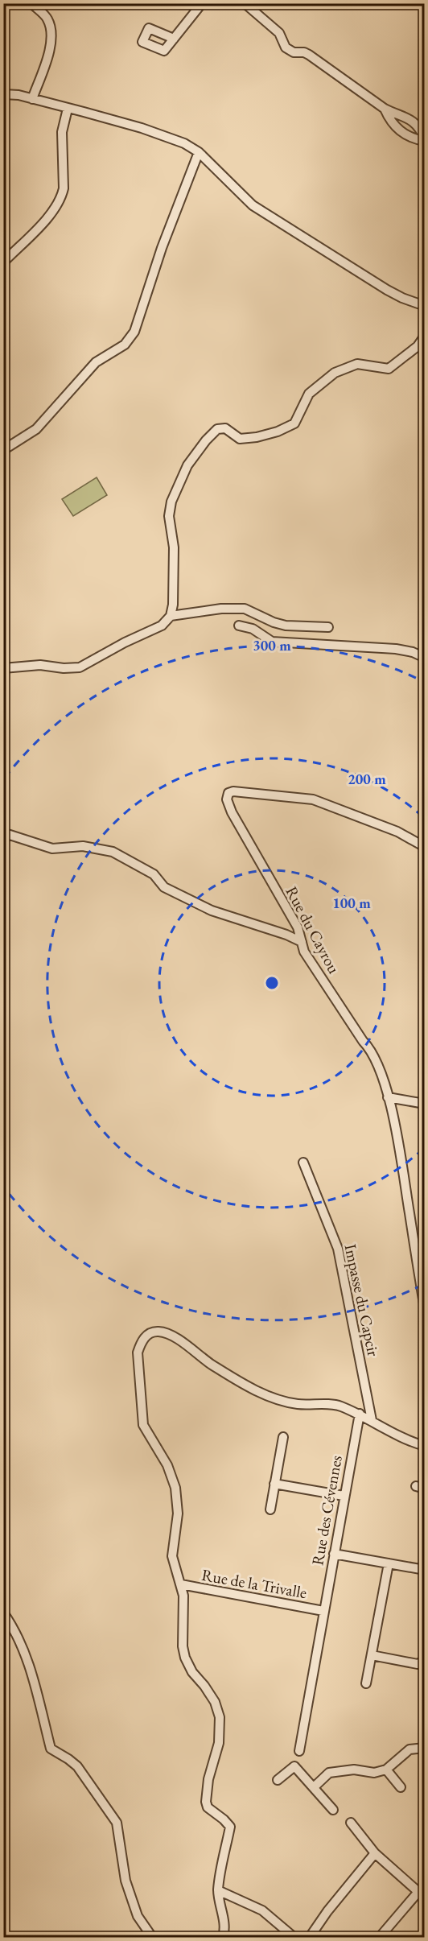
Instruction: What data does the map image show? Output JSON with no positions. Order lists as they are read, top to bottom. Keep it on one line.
{"streets":{"street":["Rue du Cayrou","Impasse du Capcir","Rue des Cévennes","Rue de la Trivalle"]},"crossings":[["Rue des Cévennes","Rue de la Trivalle"]],"rings":["300 m","200 m","100 m"]}
